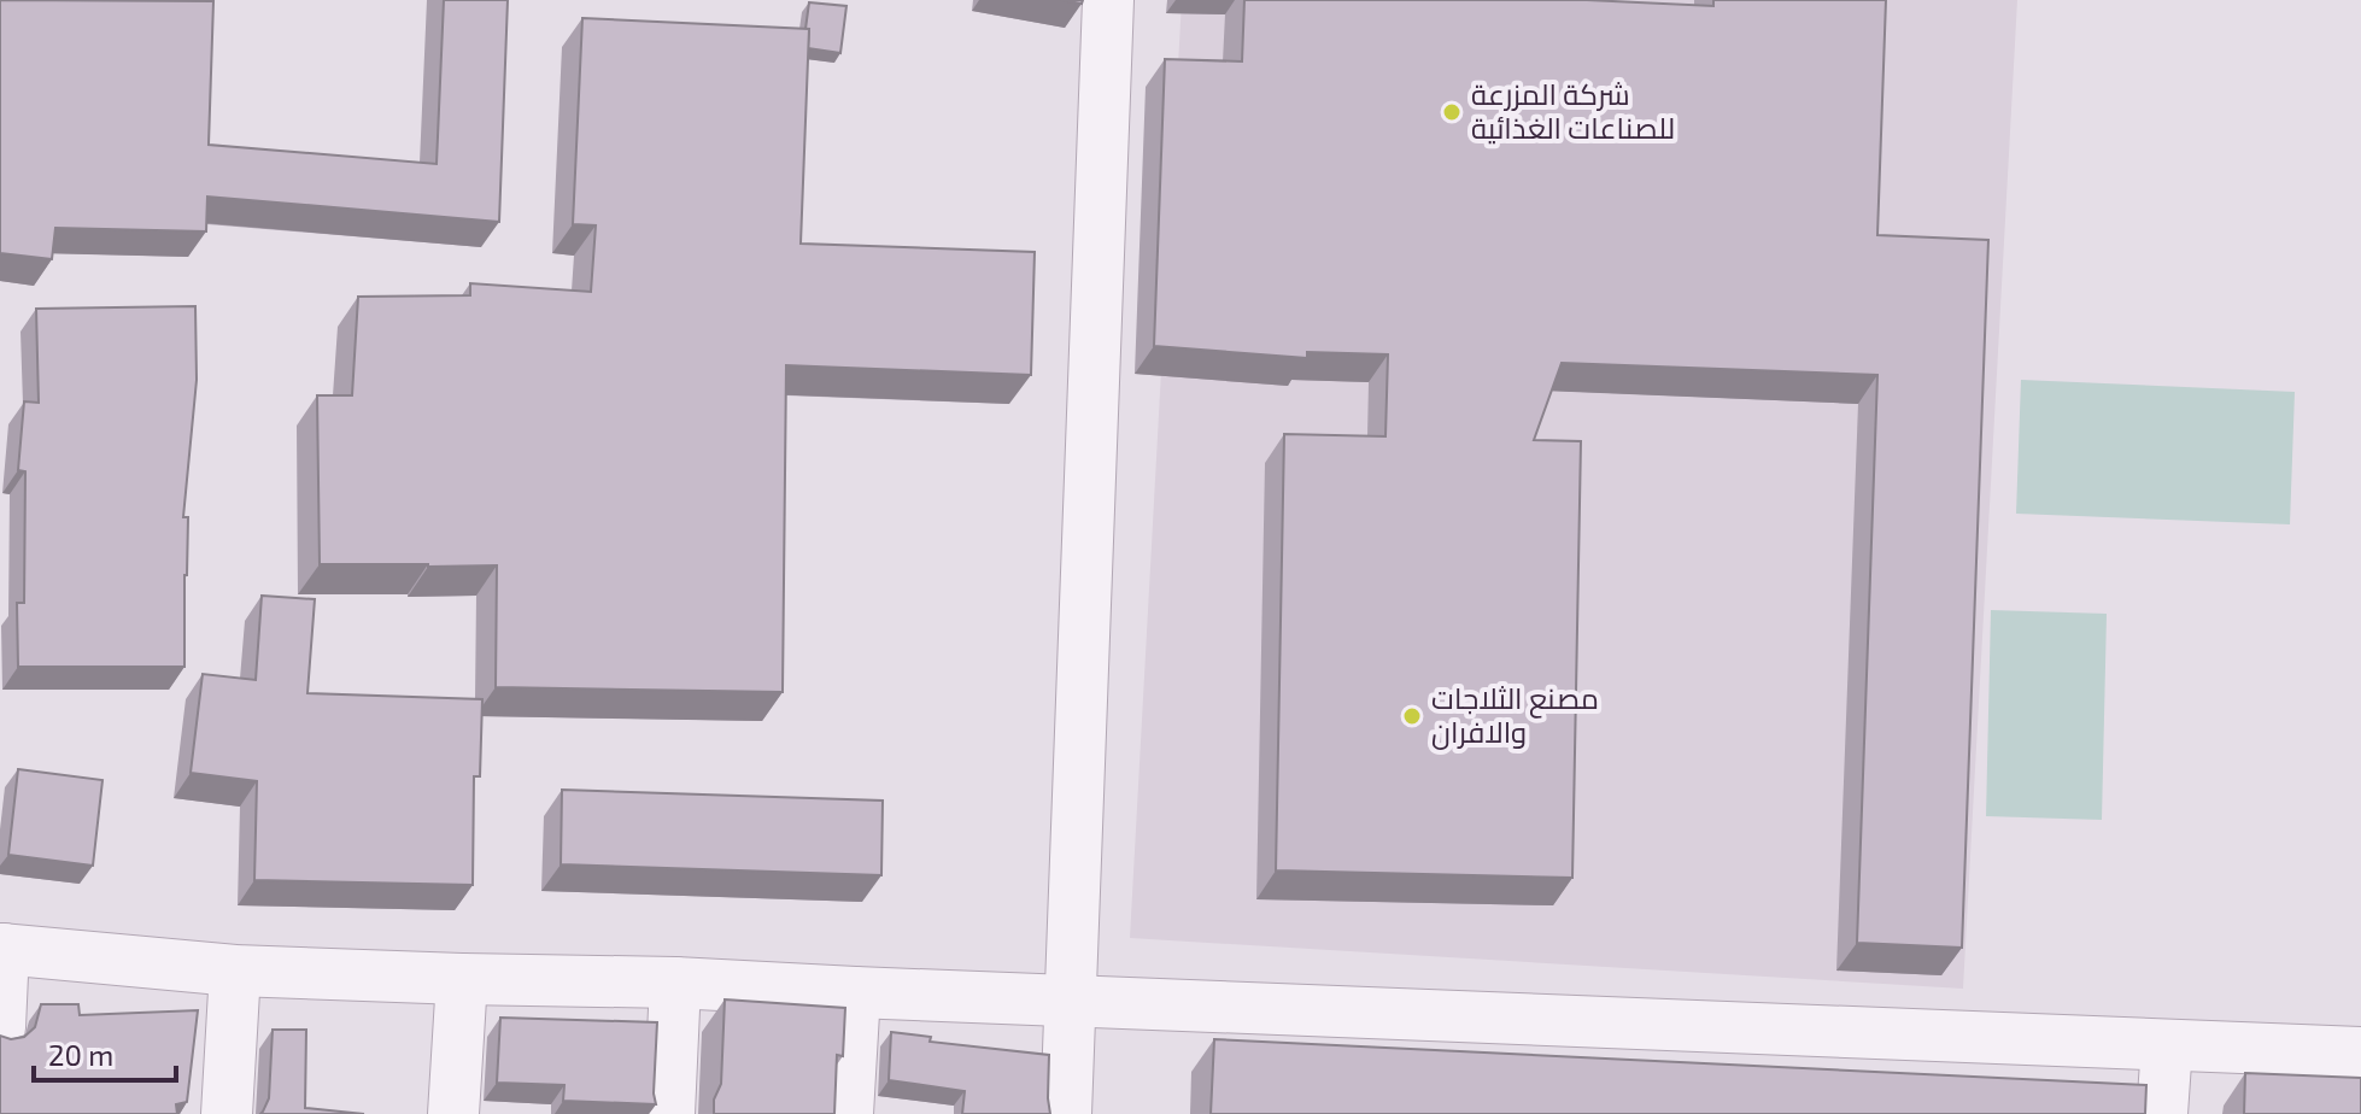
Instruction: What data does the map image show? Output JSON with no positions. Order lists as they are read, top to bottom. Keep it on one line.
{"places":["شركة المزرعة للصناعات الغذائية","مصنع الثلاجات والافران"],"scale_bar":"20 m"}
